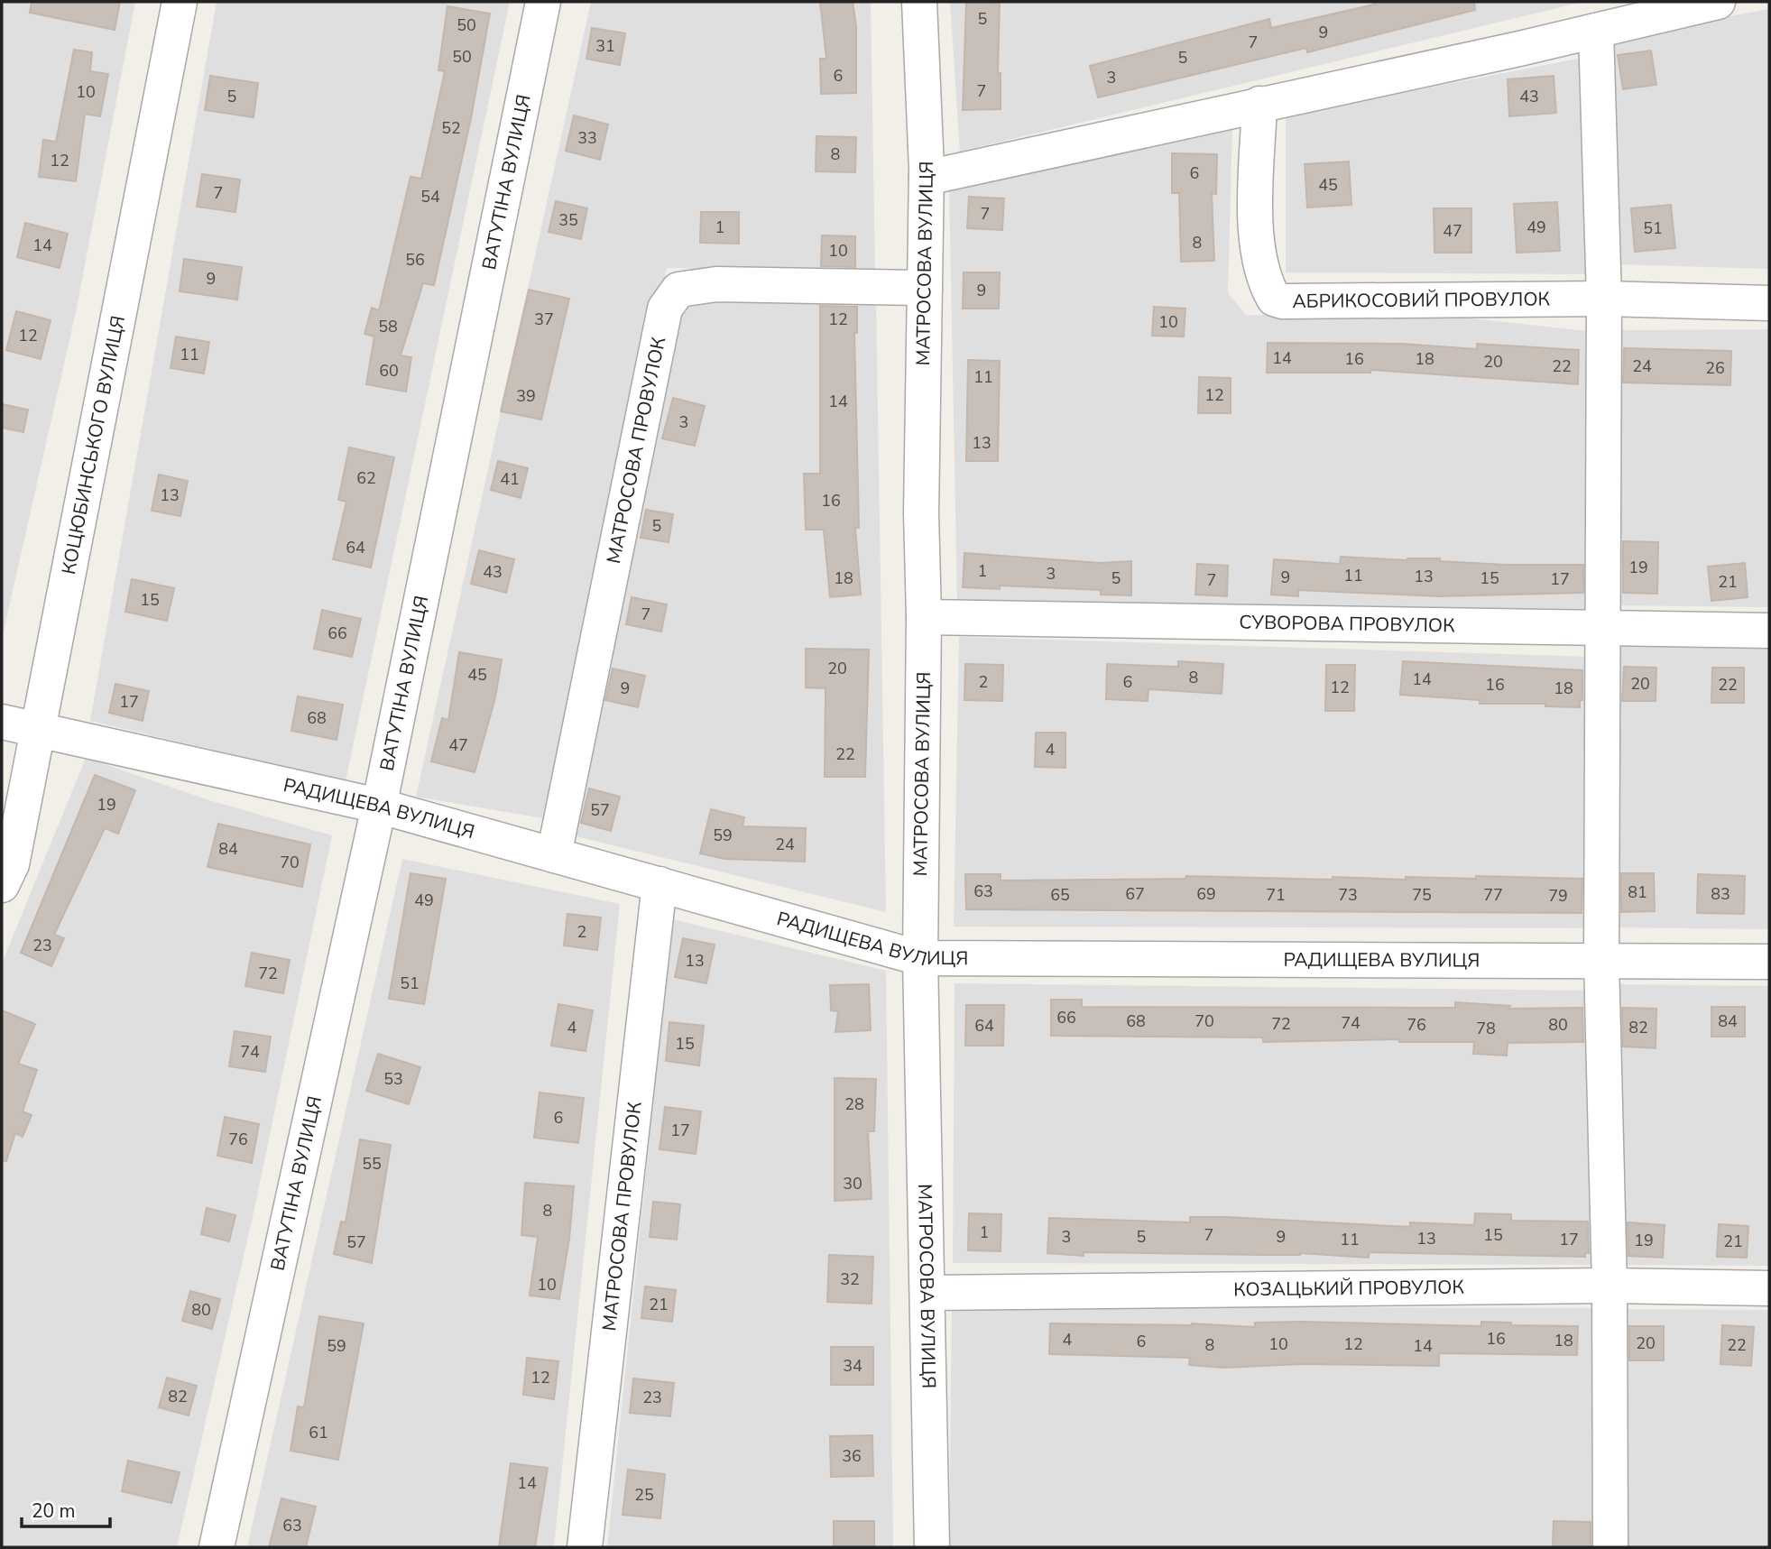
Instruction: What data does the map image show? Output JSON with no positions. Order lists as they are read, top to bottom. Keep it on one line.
{"streets":{"street":["ВАТУТІНА ВУЛИЦЯ","МАТРОСОВА ВУЛИЦЯ","АБРИКОСОВИЙ ПРОВУЛОК","КОЦЮБИНСЬКОГО ВУЛИЦЯ","МАТРОСОВА ПРОВУЛОК","СУВОРОВА ПРОВУЛОК","РАДИЩЕВА ВУЛИЦЯ","КОЗАЦЬКИЙ ПРОВУЛОК"]},"crossings":[["ВАТУТІНА ВУЛИЦЯ","РАДИЩЕВА ВУЛИЦЯ"],["МАТРОСОВА ВУЛИЦЯ","МАТРОСОВА ПРОВУЛОК"],["МАТРОСОВА ВУЛИЦЯ","СУВОРОВА ПРОВУЛОК"],["МАТРОСОВА ВУЛИЦЯ","РАДИЩЕВА ВУЛИЦЯ"],["МАТРОСОВА ВУЛИЦЯ","КОЗАЦЬКИЙ ПРОВУЛОК"],["КОЦЮБИНСЬКОГО ВУЛИЦЯ","РАДИЩЕВА ВУЛИЦЯ"],["МАТРОСОВА ПРОВУЛОК","РАДИЩЕВА ВУЛИЦЯ"]],"house_numbers":["5","50","9","7","31","50","5","6","3","7","10","5","43","52","33","8","12","6","45","7","54","7","35","1","49","51","47","8","14","10","56","9","9","37","12","10","58","12","11","14","16","18","20","22","24","26","60","11","12","39","14","3","13","62","41","13","16","5","64","19","1","43","3","11","13","9","18","5","15","17","7","21","15","7","66","20","45","8","14","2","6","20","16","22","12","9","18","17","68","47","4","22","19","57","59","24","84","70","63","81","67","69","83","65","71","73","75","77","79","49","2","23","13","72","51","66","68","70","84","74","72","76","80","64","4","82","78","15","74","53","28","6","17","76","55","30","8","1","7","15","3","5","9","13","11","17","19","21","57","32","10","21","80","16","4","18","6","20","10","12","8","22","59","14","34","12","82","23","61","36","14","25","63"],"scale_bar":"20 m"}
